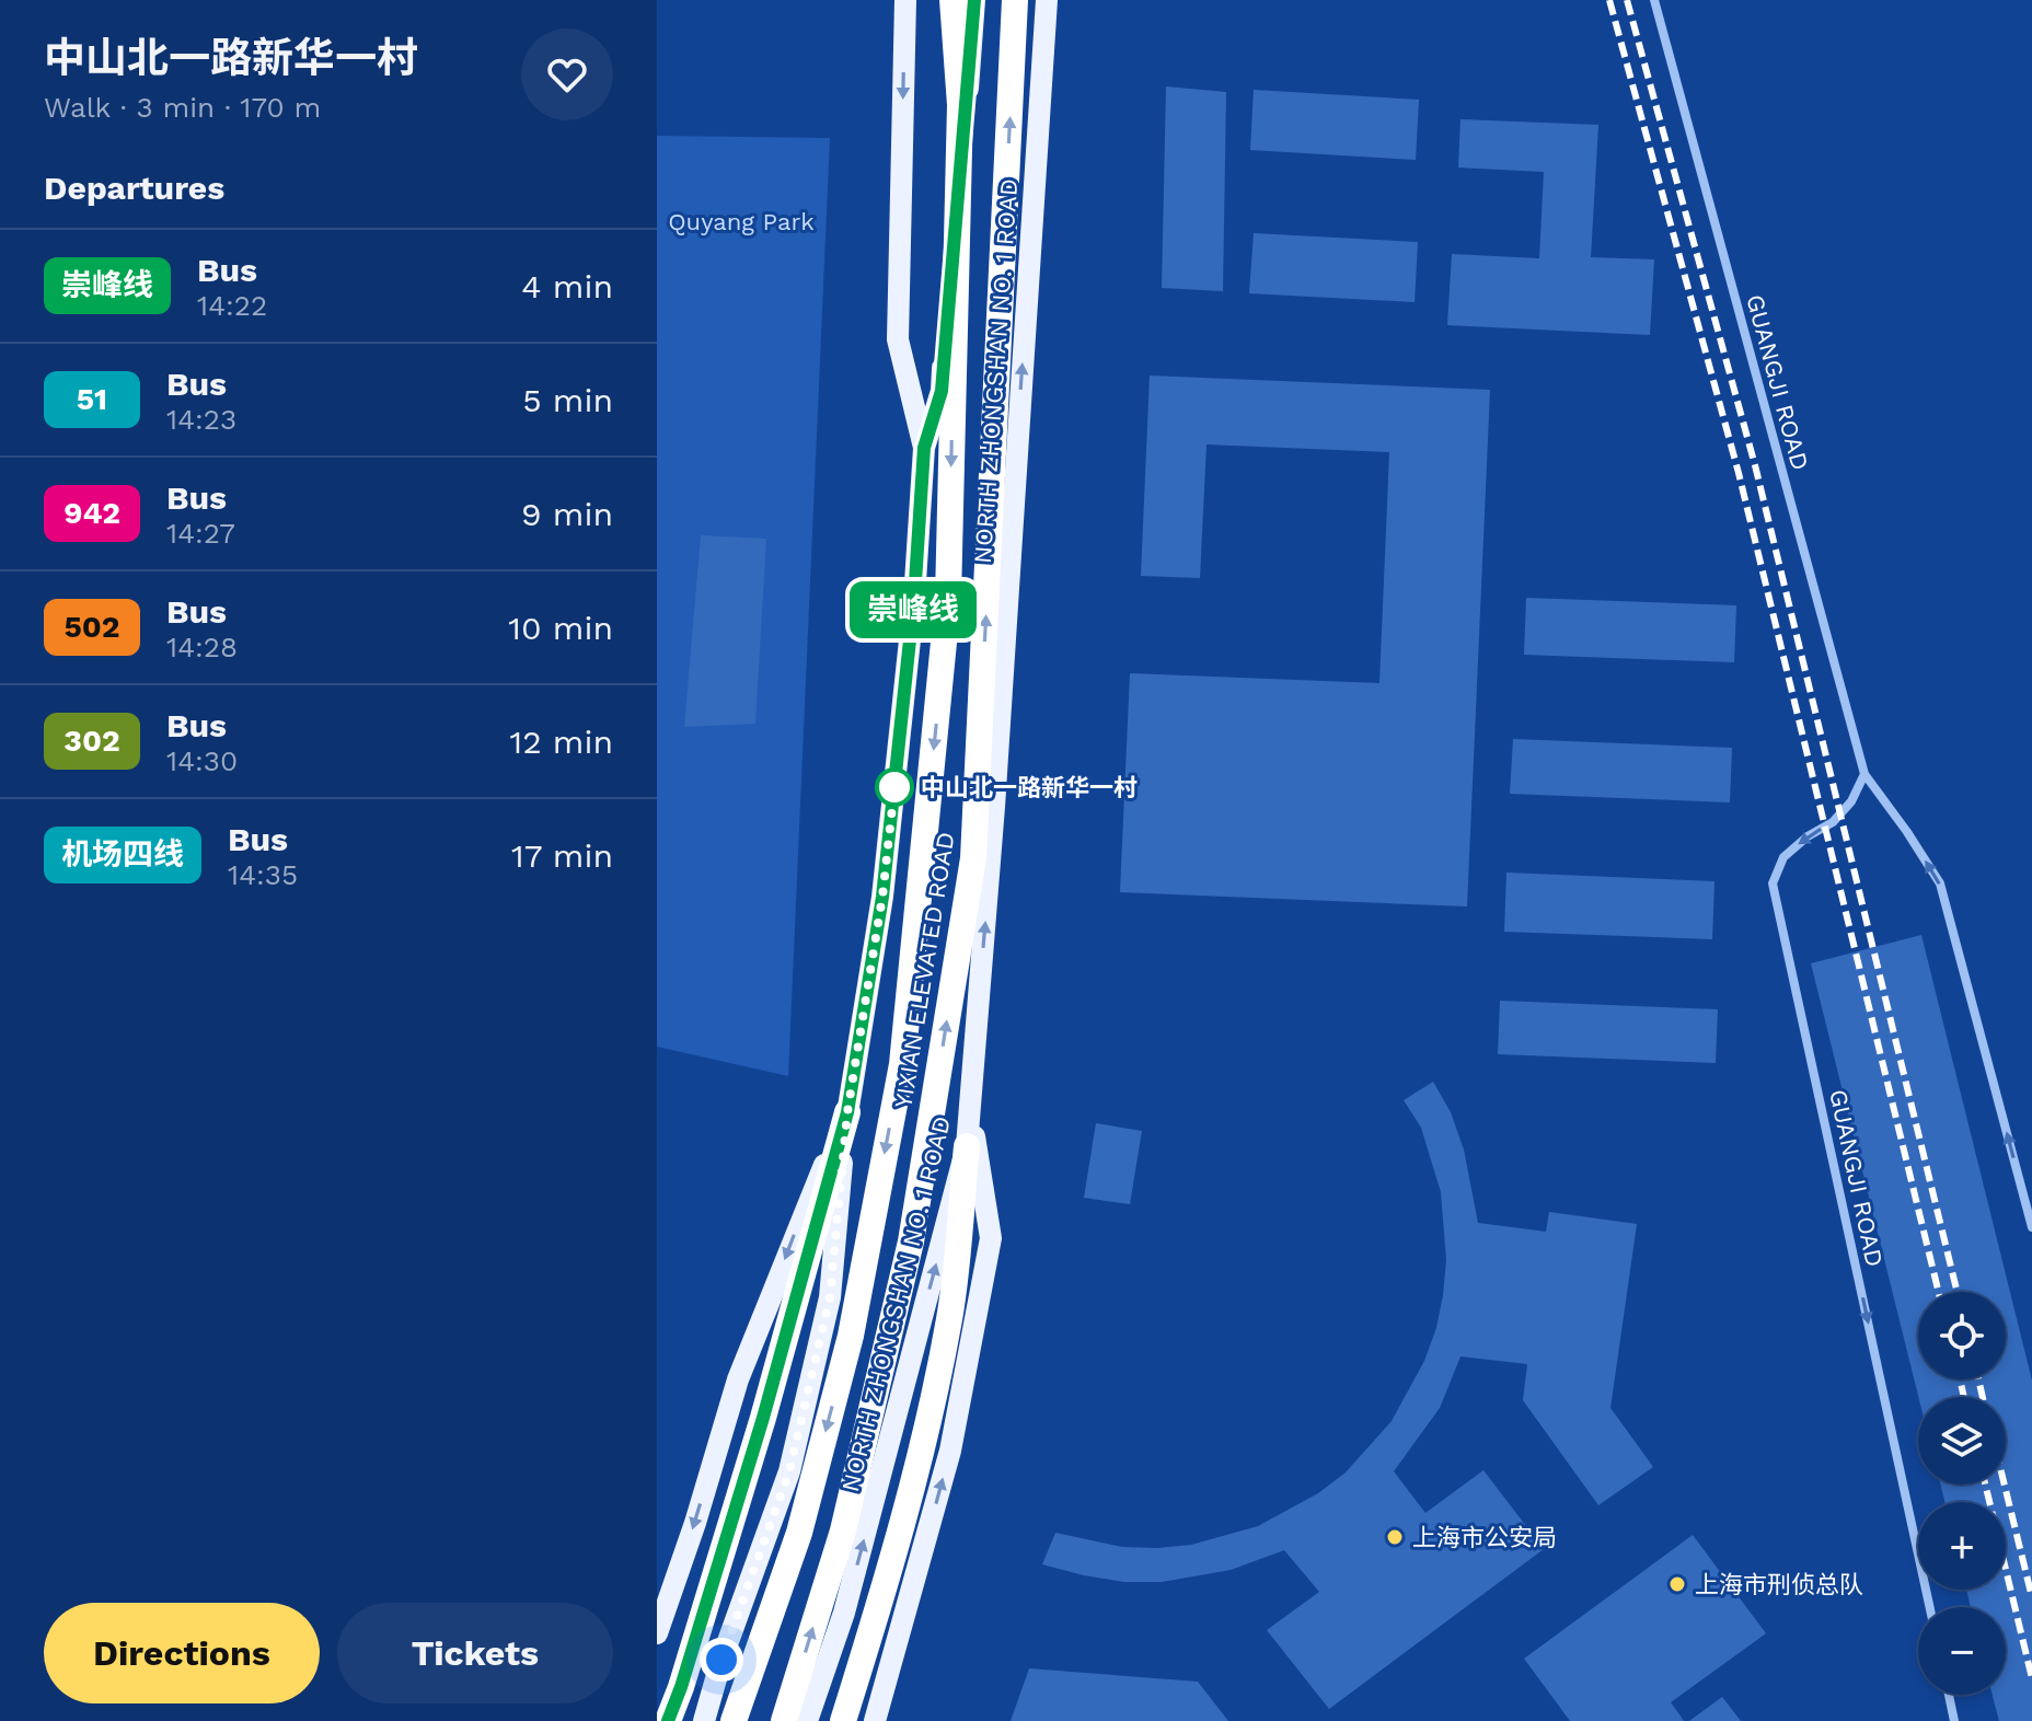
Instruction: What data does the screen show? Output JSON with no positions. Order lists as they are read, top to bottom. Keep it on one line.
{"streets":{"highway":["YIXIAN ELEVATED ROAD"],"main road":["NORTH ZHONGSHAN NO. 1 ROAD"],"street":["GUANGJI ROAD"]},"parks":["Quyang Park"],"places":["中山北一路新华一村","上海市公安局","上海市刑侦总队"],"lines":["bus line 崇峰线"],"page":{"heading":[["中山北一路新华一村","Walk · 3 min · 170 m"],"Departures"],"on_map":"崇峰线","list":[{"mark":"崇峰线","name":"Bus","note":"14:22","value":"4 min"},{"mark":"51","name":"Bus","note":"14:23","value":"5 min"},{"mark":"942","name":"Bus","note":"14:27","value":"9 min"},{"mark":"502","name":"Bus","note":"14:28","value":"10 min"},{"mark":"302","name":"Bus","note":"14:30","value":"12 min"},{"mark":"机场四线","name":"Bus","note":"14:35","value":"17 min"}],"map_buttons":["+","−"],"buttons":["Directions","Tickets"]}}
